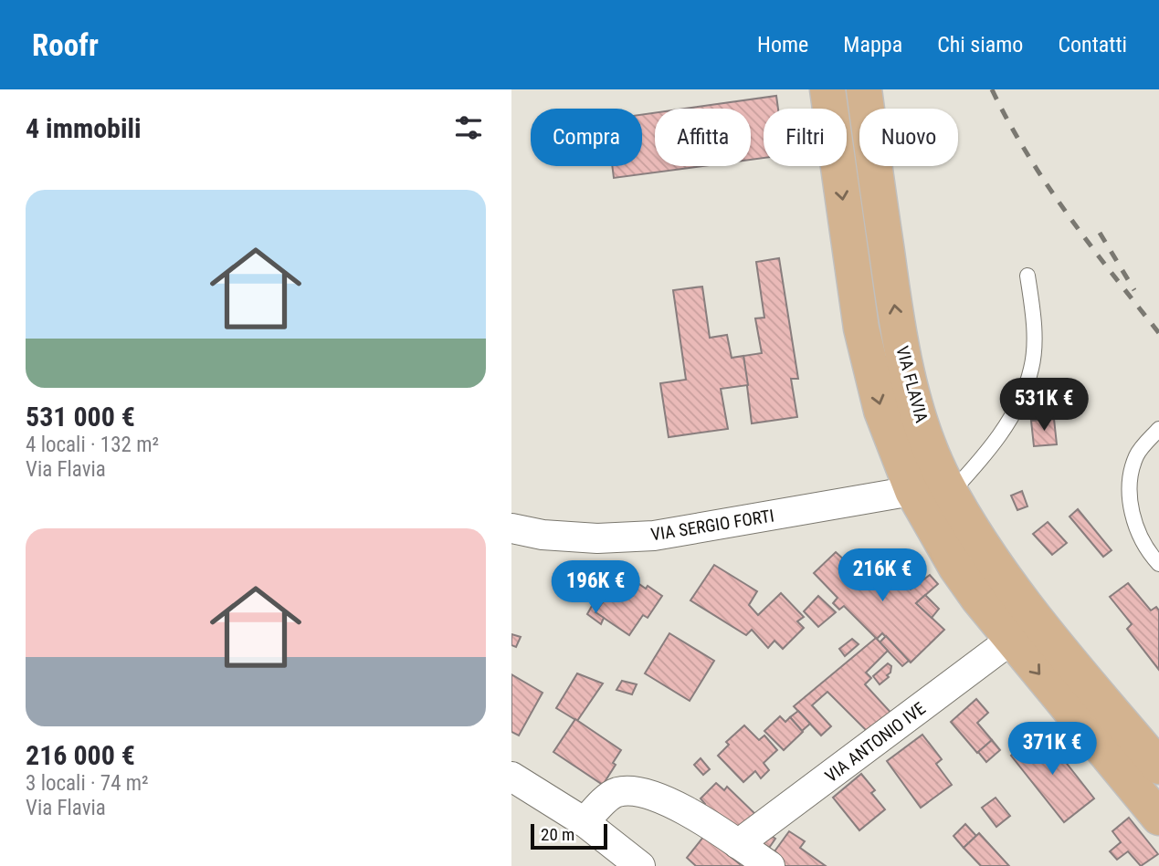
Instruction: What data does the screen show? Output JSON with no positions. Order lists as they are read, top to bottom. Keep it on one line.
{"streets":{"main road":["VIA FLAVIA"],"street":["VIA SERGIO FORTI","VIA ANTONIO IVE"]},"crossings":[["VIA FLAVIA","VIA SERGIO FORTI"],["VIA FLAVIA","VIA ANTONIO IVE"]],"scale_bar":"20 m","page":{"header":"Roofr","nav":["Home","Mappa","Chi siamo","Contatti"],"heading":"4 immobili","chip":["Compra","Affitta","Filtri","Nuovo"],"list":[{"name":"531 000 €","note":"4 locali · 132 m² · Via Flavia"},{"name":"216 000 €","note":"3 locali · 74 m² · Via Flavia"}],"price":["531K €","216K €","196K €","371K €"],"scale":"20 m"}}
